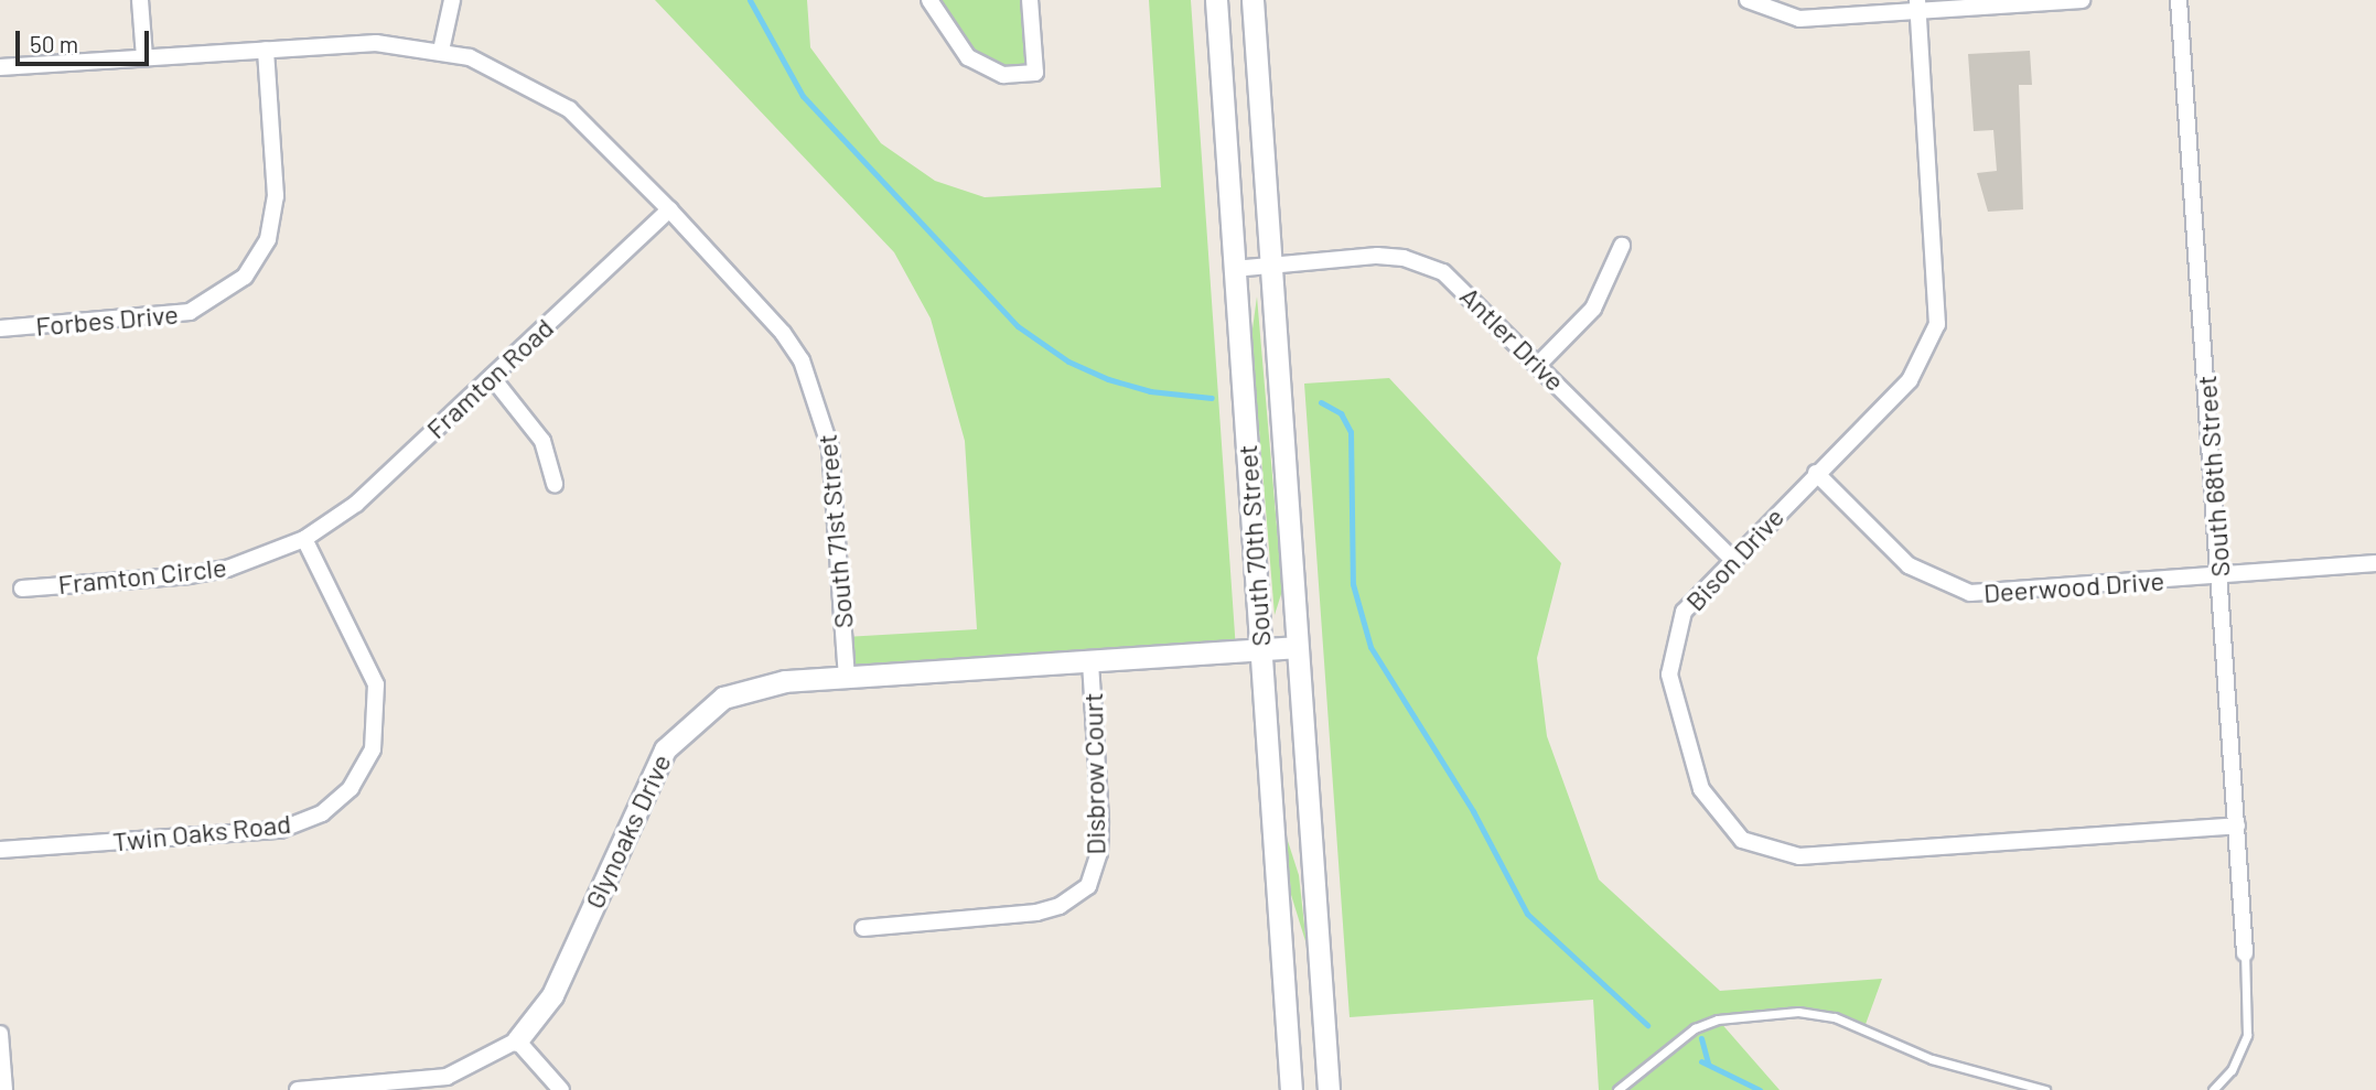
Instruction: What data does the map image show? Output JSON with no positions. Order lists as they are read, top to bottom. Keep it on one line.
{"streets":{"main road":["South 70th Street","Glynoaks Drive"],"street":["Forbes Drive","Antler Drive","Framton Road","South 68th Street","South 71st Street","Bison Drive","Framton Circle","Deerwood Drive","Disbrow Court","Twin Oaks Road"]},"crossings":[["Forbes Drive","South 71st Street"],["Antler Drive","South 70th Street"],["Antler Drive","Bison Drive"],["Framton Road","South 71st Street"],["Framton Road","Framton Circle"],["Framton Road","Twin Oaks Road"],["South 68th Street","Bison Drive"],["South 68th Street","Deerwood Drive"],["South 71st Street","Glynoaks Drive"],["South 70th Street","Glynoaks Drive"],["Bison Drive","Deerwood Drive"],["Framton Circle","Twin Oaks Road"],["Disbrow Court","Glynoaks Drive"]],"scale_bar":"50 m"}
